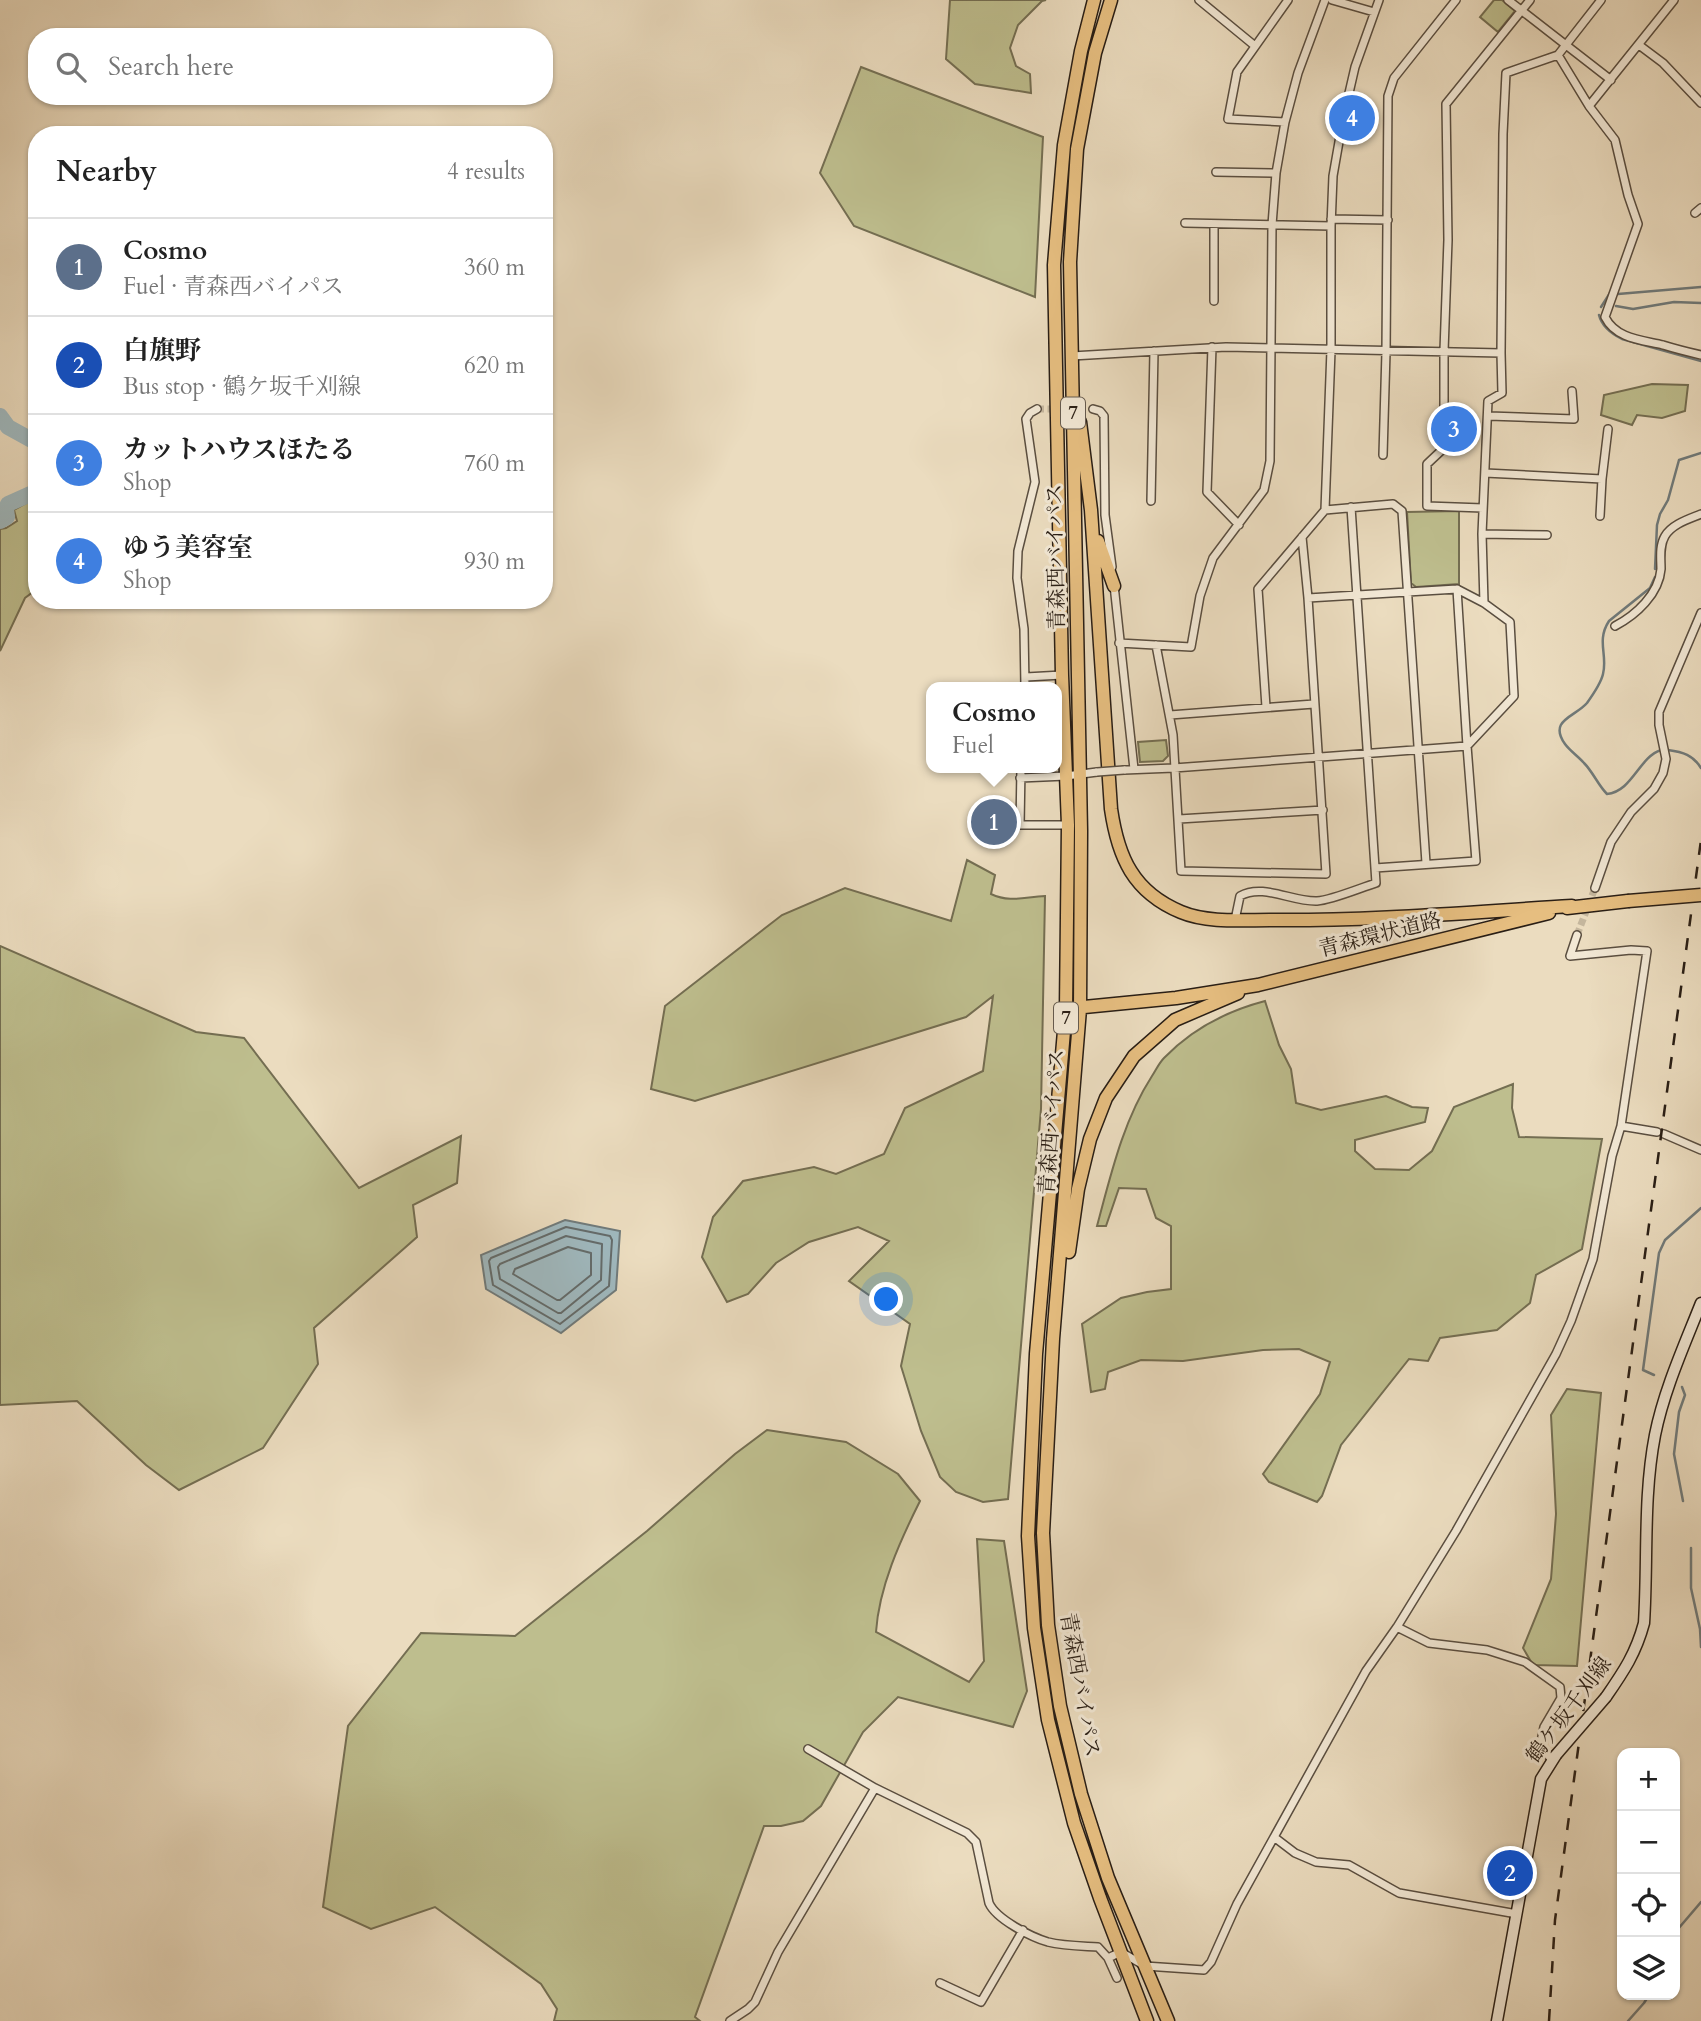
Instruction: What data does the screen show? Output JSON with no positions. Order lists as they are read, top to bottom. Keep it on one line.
{"streets":{"highway":["7","青森西バイパス","青森環状道路"],"main road":["鶴ケ坂千刈線"]},"crossings":[["青森西バイパス","青森環状道路"]],"page":{"search":"Search here","pins":["4","3","1","2"],"heading":["Nearby","4 results"],"list":[{"mark":"1","name":"Cosmo","note":"Fuel · 青森西バイパス","value":"360 m"},{"mark":"2","name":"白旗野","note":"Bus stop · 鶴ケ坂千刈線","value":"620 m"},{"mark":"3","name":"カットハウスほたる","note":"Shop","value":"760 m"},{"mark":"4","name":"ゆう美容室","note":"Shop","value":"930 m"}],"popup":["Cosmo","Fuel"],"map_buttons":["+","−"]}}
